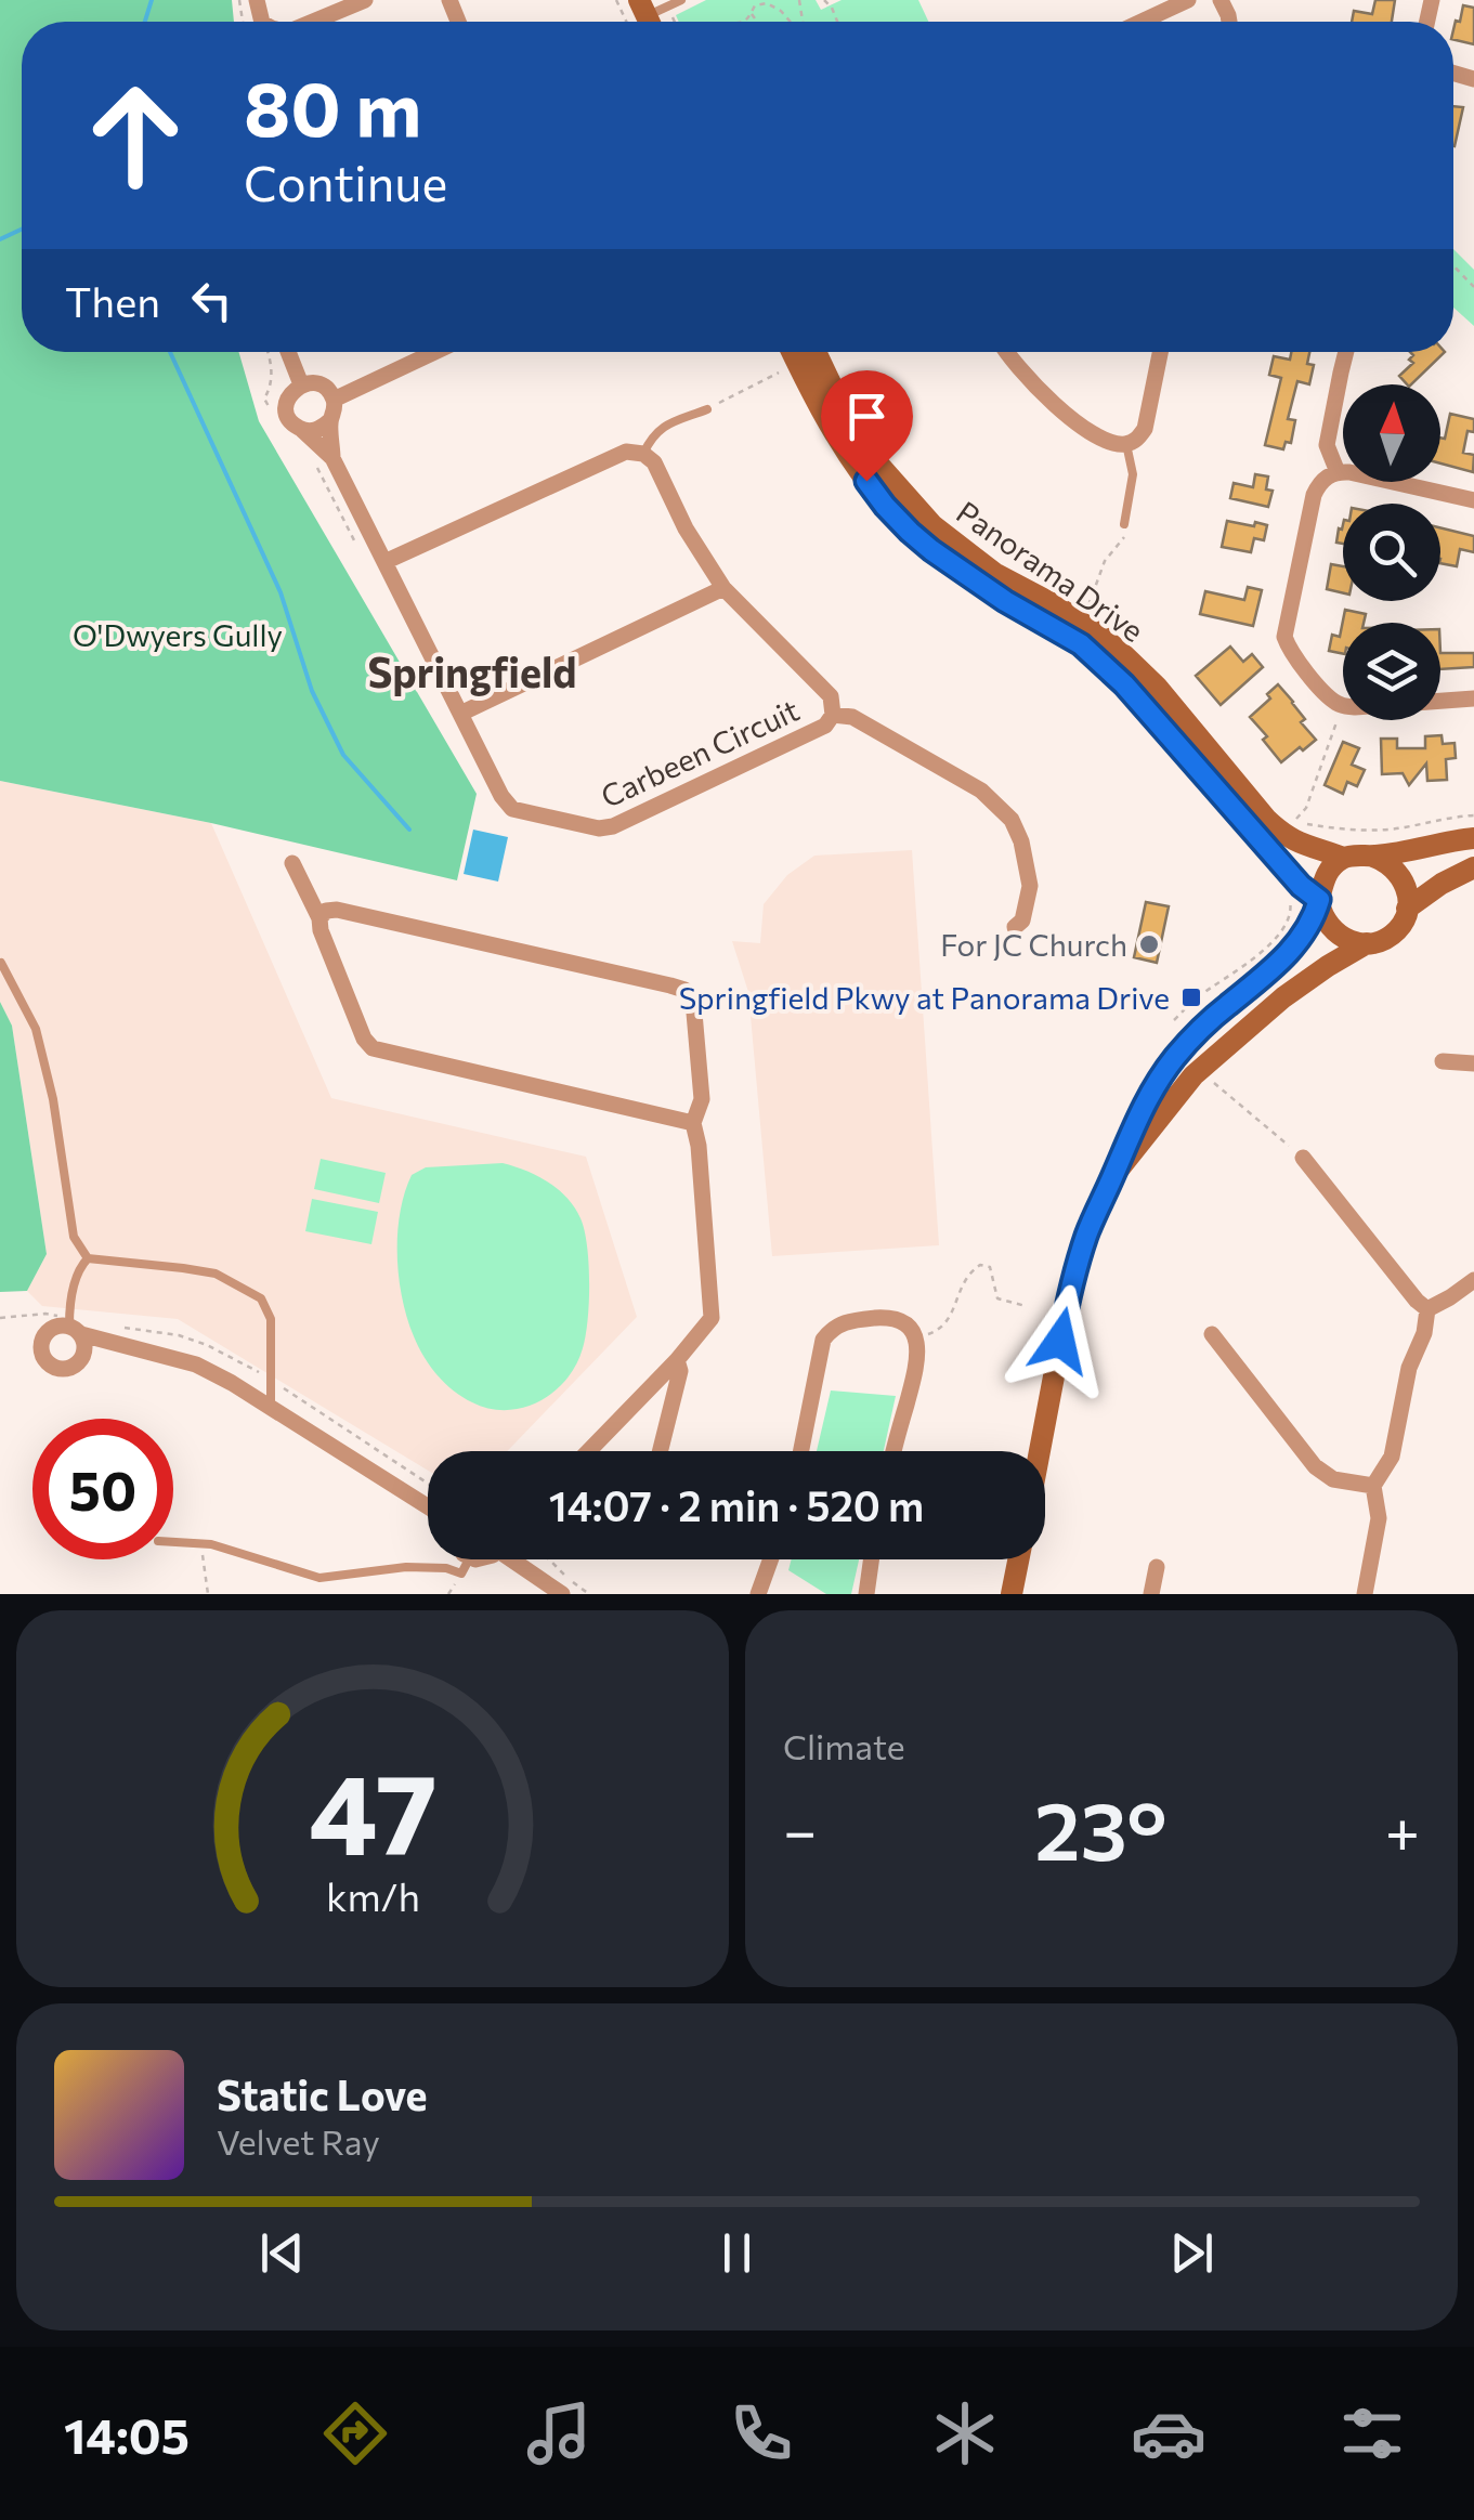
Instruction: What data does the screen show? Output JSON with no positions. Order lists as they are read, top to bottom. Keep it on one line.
{"streets":{"main road":["Panorama Drive"],"street":["Carbeen Circuit"]},"districts":["Springfield"],"parks":["O'Dwyers Gully"],"places":{"other":["For JC Church"],"transit":["Springfield Pkwy at Panorama Drive"]},"north":"top","page":{"turn":["80 m","Continue"],"then":"Then","limit":"50","trip":"14:07 · 2 min · 520 m","tile":"Climate","heat":["−","23°","+"],"song":["Static Love","Velvet Ray"],"tabs":"14:05","gauge":["47","km/h"]}}
